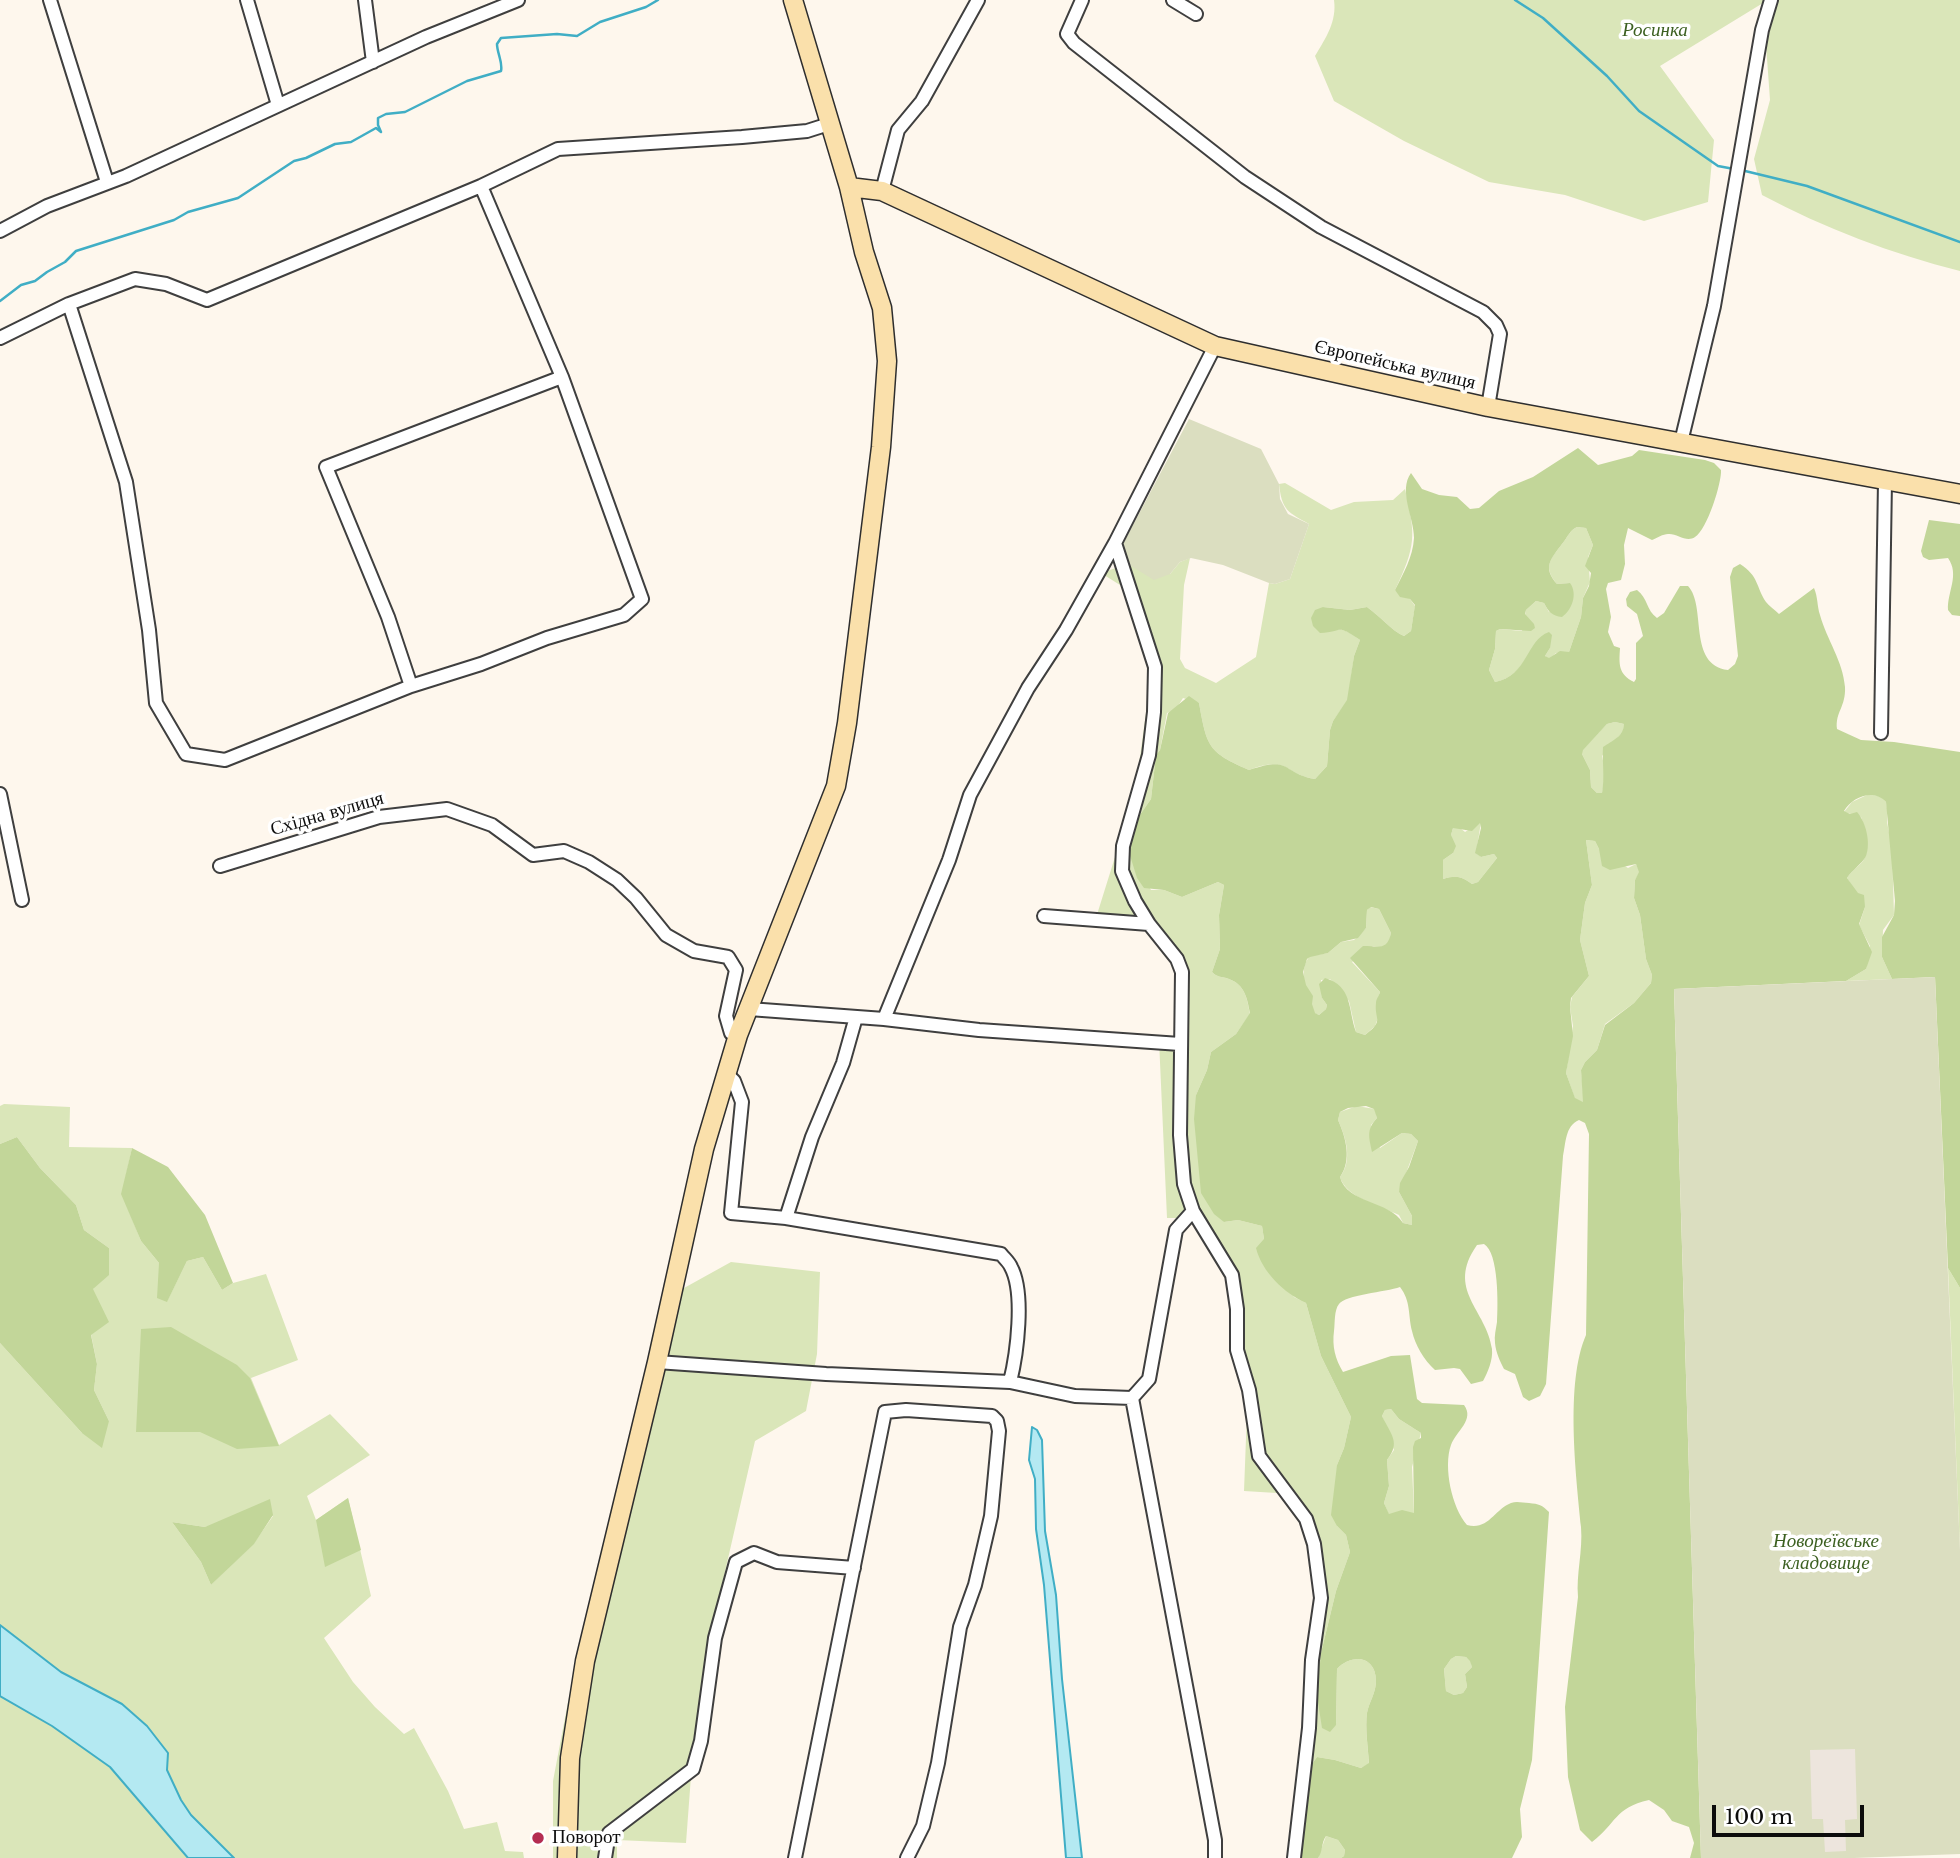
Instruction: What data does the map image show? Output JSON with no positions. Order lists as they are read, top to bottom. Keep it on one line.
{"streets":{"main road":["Європейська вулиця"],"street":["Східна вулиця"]},"parks":["Росинка","Новореївське кладовище"],"places":["Поворот"],"scale_bar":"100 m"}
